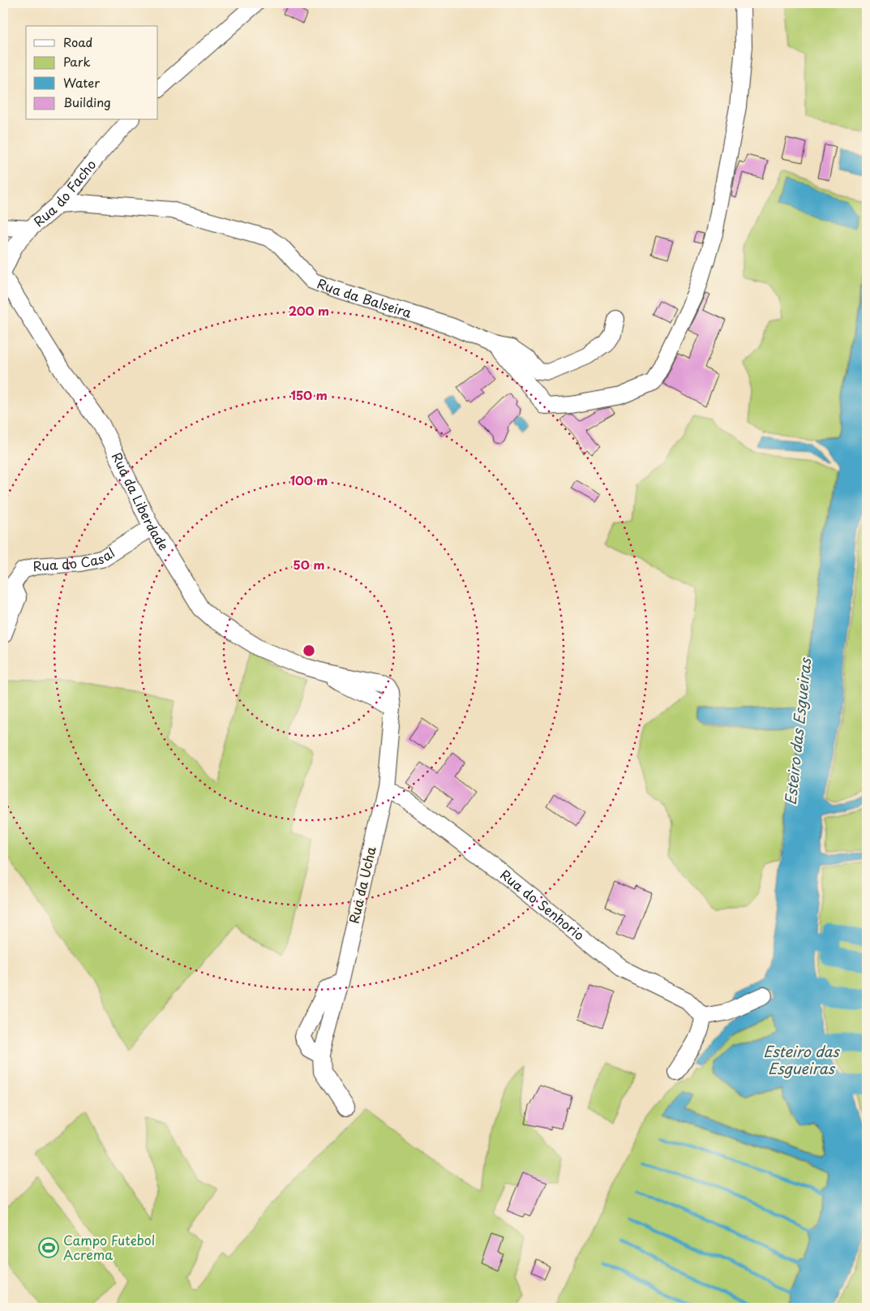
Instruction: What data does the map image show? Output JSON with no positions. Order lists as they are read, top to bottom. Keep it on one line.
{"streets":{"street":["Rua do Facho","Rua da Balseira","Rua da Liberdade","Rua do Casal","Rua da Ucha","Rua do Senhorio"]},"crossings":[["Rua do Facho","Rua da Balseira"],["Rua da Liberdade","Rua do Casal"],["Rua da Liberdade","Rua da Ucha"],["Rua da Liberdade","Rua do Senhorio"],["Rua da Ucha","Rua do Senhorio"]],"water":["Esteiro das Esgueiras"],"places":{"sports":["Campo Futebol Acrema"]},"legend":["Road","Park","Water","Building"],"rings":["200 m","150 m","100 m","50 m"]}
